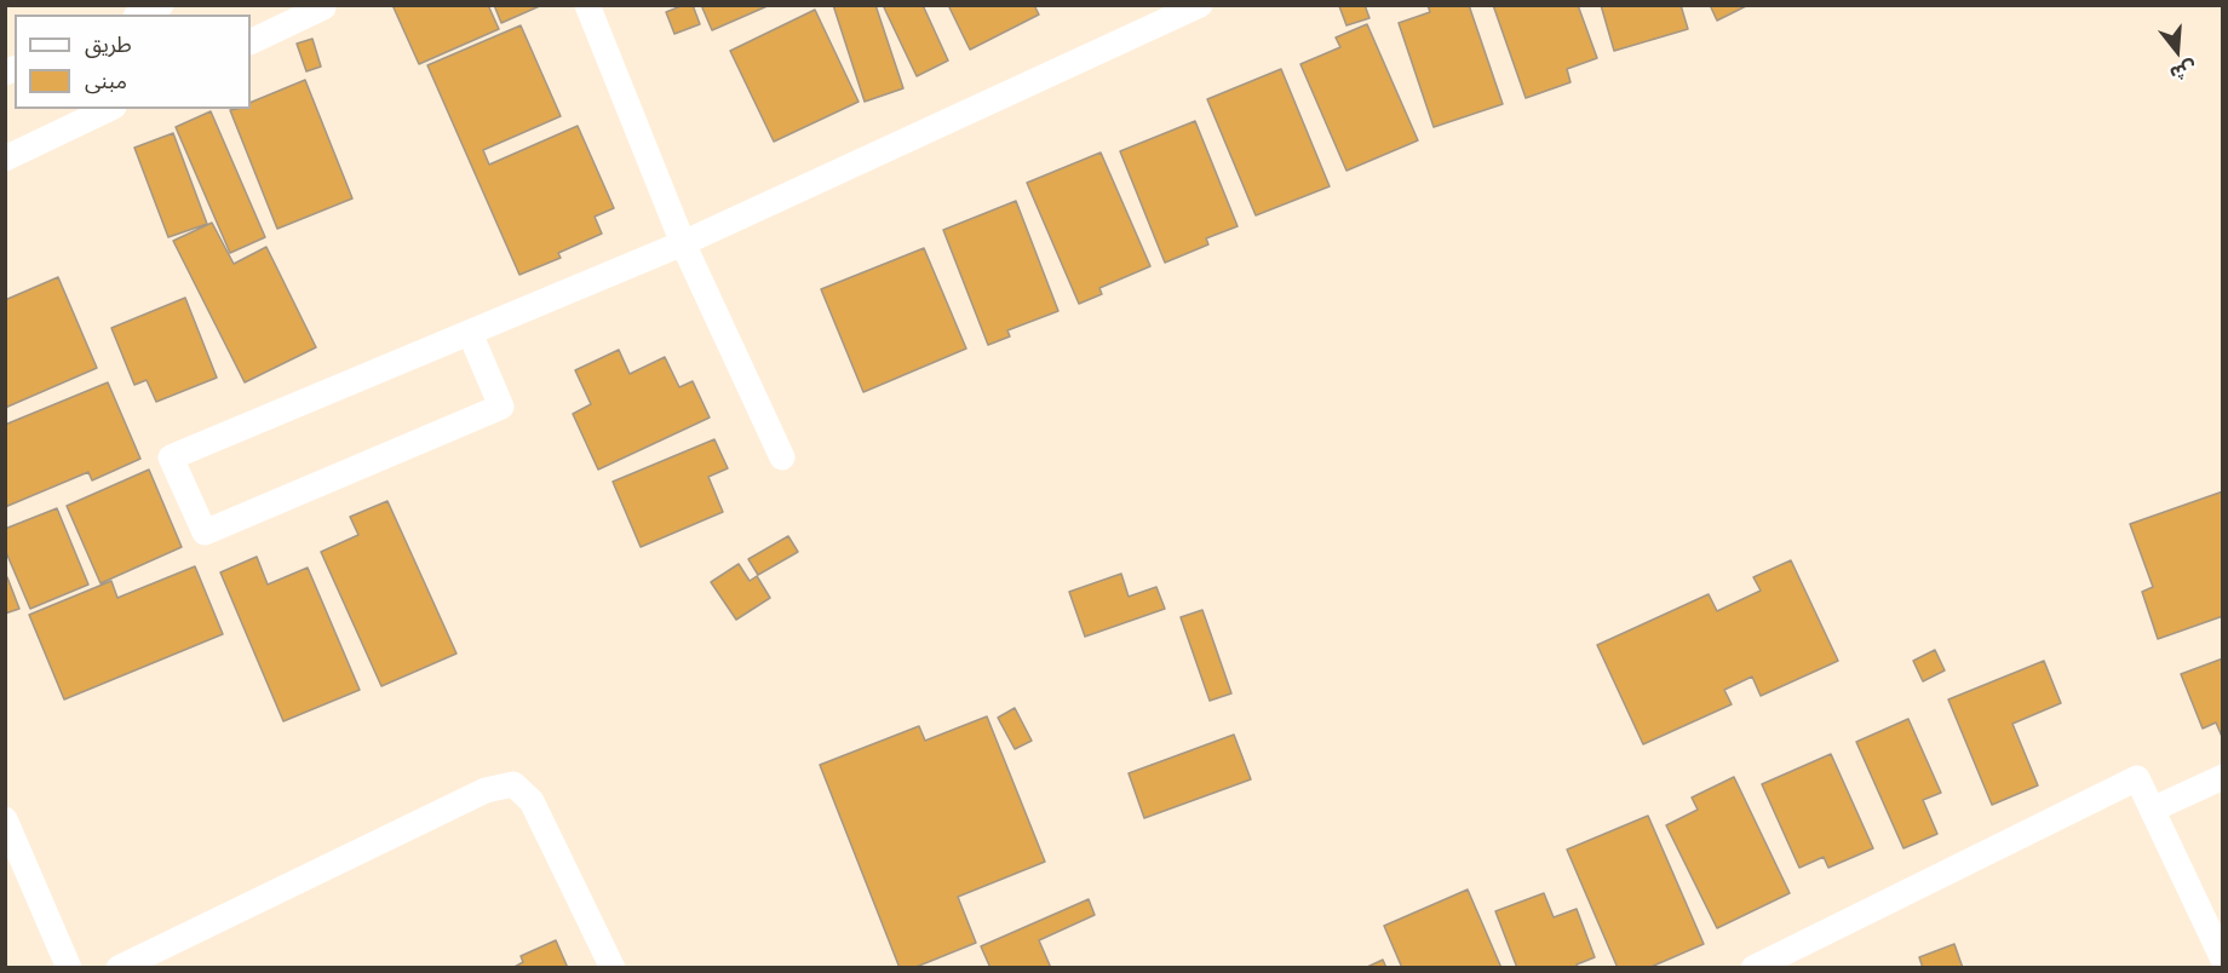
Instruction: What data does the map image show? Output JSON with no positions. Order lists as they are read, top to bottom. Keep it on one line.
{"legend":["طريق","مبنى"],"north":"bottom"}
